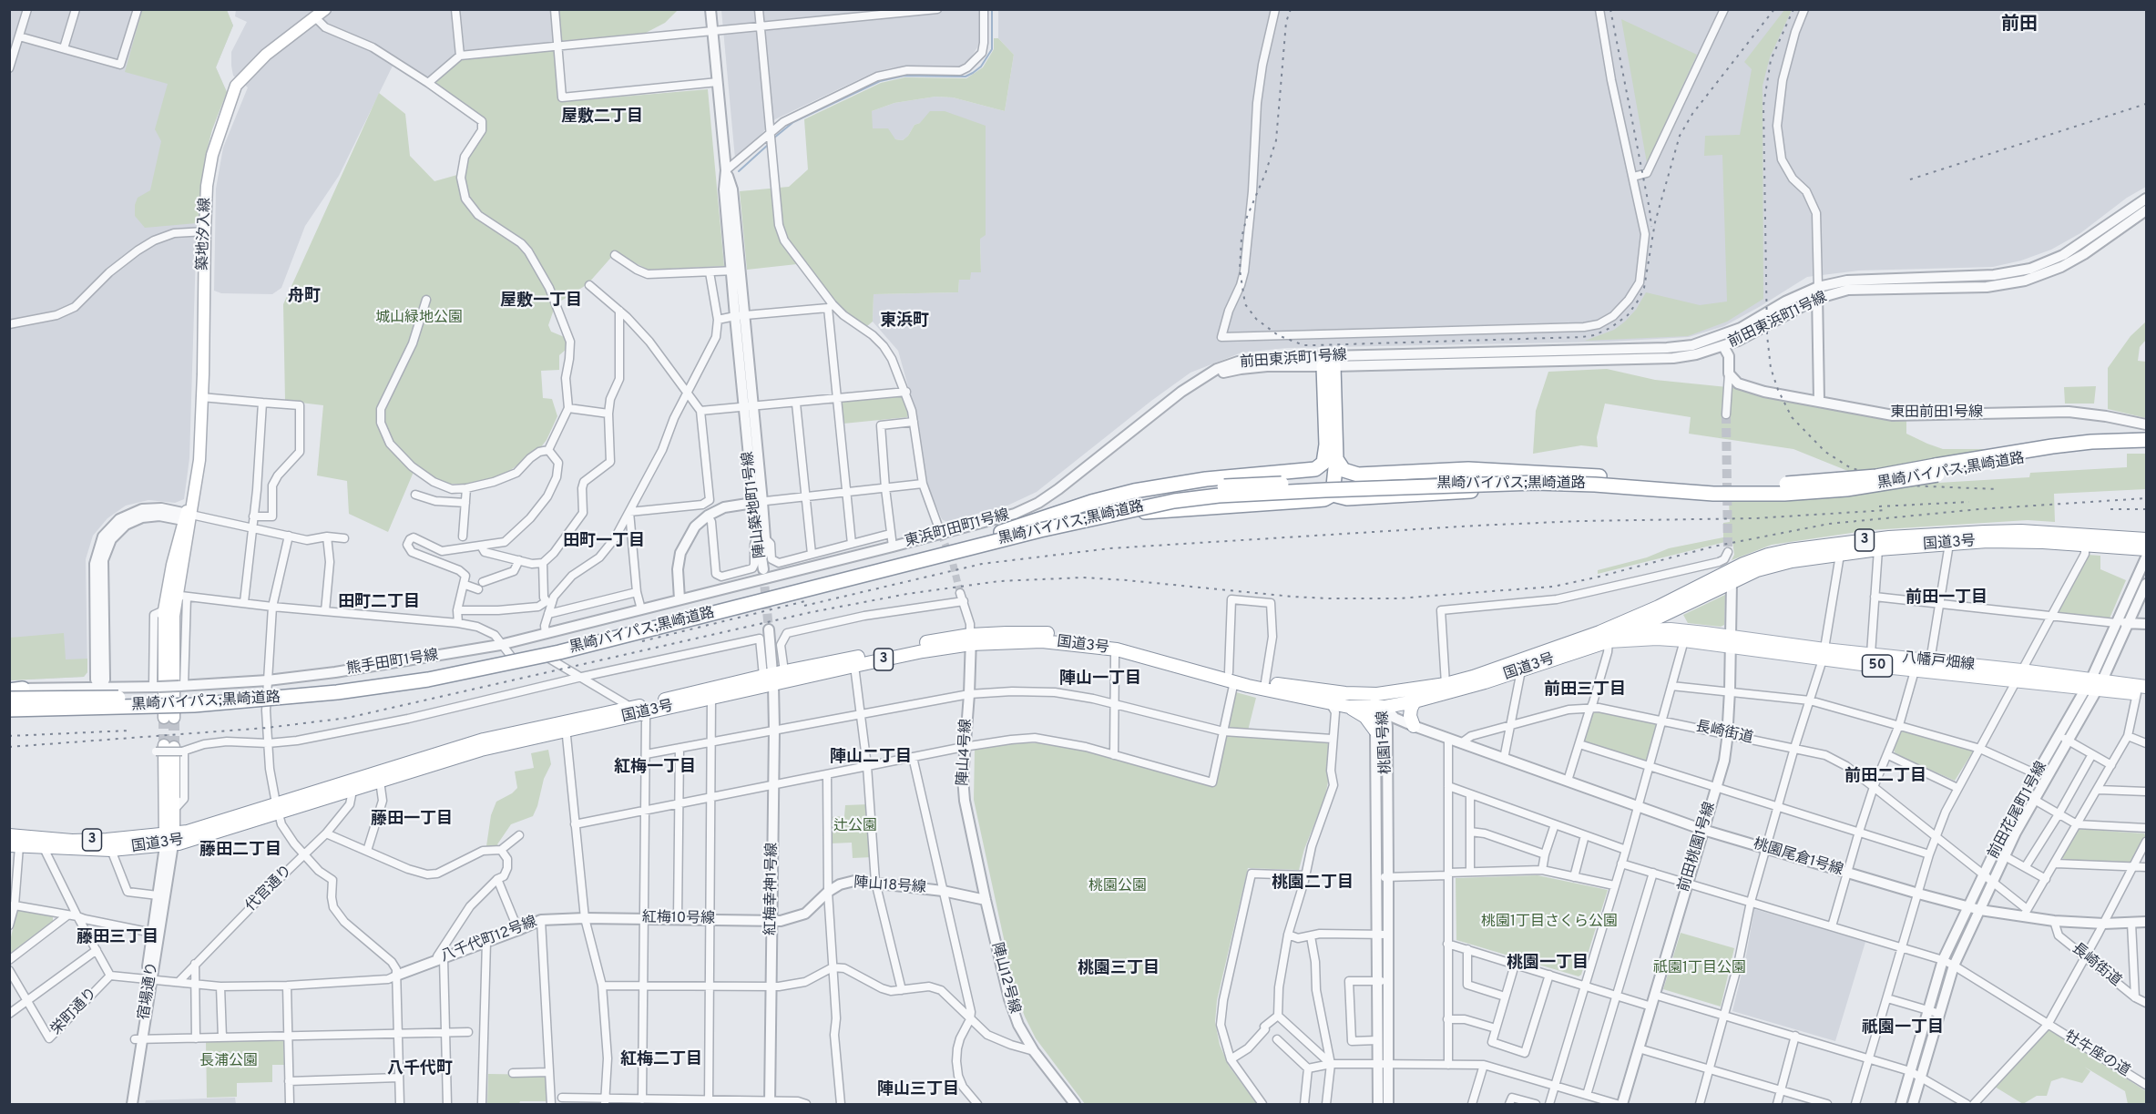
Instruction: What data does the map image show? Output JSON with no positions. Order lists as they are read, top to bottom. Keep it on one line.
{"streets":{"highway":["黒崎バイパス;黒崎道路"],"main road":["築地汐入線","3","国道3号","八幡戸畑線","50"],"street":["前田東浜町1号線","東田前田1号線","陣山築地町1号線","東浜町田町1号線","熊手田町1号線","長崎街道","桃園1号線","陣山4号線","前田花尾町1号線","前田桃園1号線","桃園尾倉1号線","陣山18号線","代官通り","紅梅幸神1号線","紅梅10号線","八千代町12号線","陣山12号線","宿場通り","栄町通り","牡牛座の道"]},"crossings":[["前田東浜町1号線","東浜町田町1号線"],["黒崎バイパス;黒崎道路","熊手田町1号線"],["東浜町田町1号線","熊手田町1号線"],["国道3号","八幡戸畑線"],["国道3号","桃園1号線"],["国道3号","陣山4号線"],["国道3号","前田桃園1号線"],["国道3号","代官通り"],["国道3号","紅梅幸神1号線"],["国道3号","宿場通り"],["八幡戸畑線","前田花尾町1号線"],["八幡戸畑線","前田桃園1号線"],["長崎街道","前田花尾町1号線"],["長崎街道","前田桃園1号線"],["長崎街道","桃園尾倉1号線"],["陣山4号線","陣山18号線"],["陣山4号線","陣山12号線"],["前田花尾町1号線","桃園尾倉1号線"],["前田花尾町1号線","牡牛座の道"],["前田桃園1号線","桃園尾倉1号線"],["前田桃園1号線","牡牛座の道"],["陣山18号線","紅梅幸神1号線"],["陣山18号線","紅梅10号線"],["陣山18号線","陣山12号線"],["紅梅幸神1号線","紅梅10号線"],["紅梅10号線","八千代町12号線"]],"districts":["前田","屋敷二丁目","舟町","屋敷一丁目","東浜町","田町一丁目","前田一丁目","田町二丁目","陣山一丁目","前田三丁目","陣山二丁目","紅梅一丁目","前田二丁目","藤田一丁目","藤田二丁目","桃園二丁目","藤田三丁目","桃園一丁目","桃園三丁目","祇園一丁目","紅梅二丁目","八千代町","陣山三丁目"],"parks":["城山緑地公園","辻公園","桃園公園","桃園1丁目さくら公園","祇園1丁目公園","長浦公園"]}
